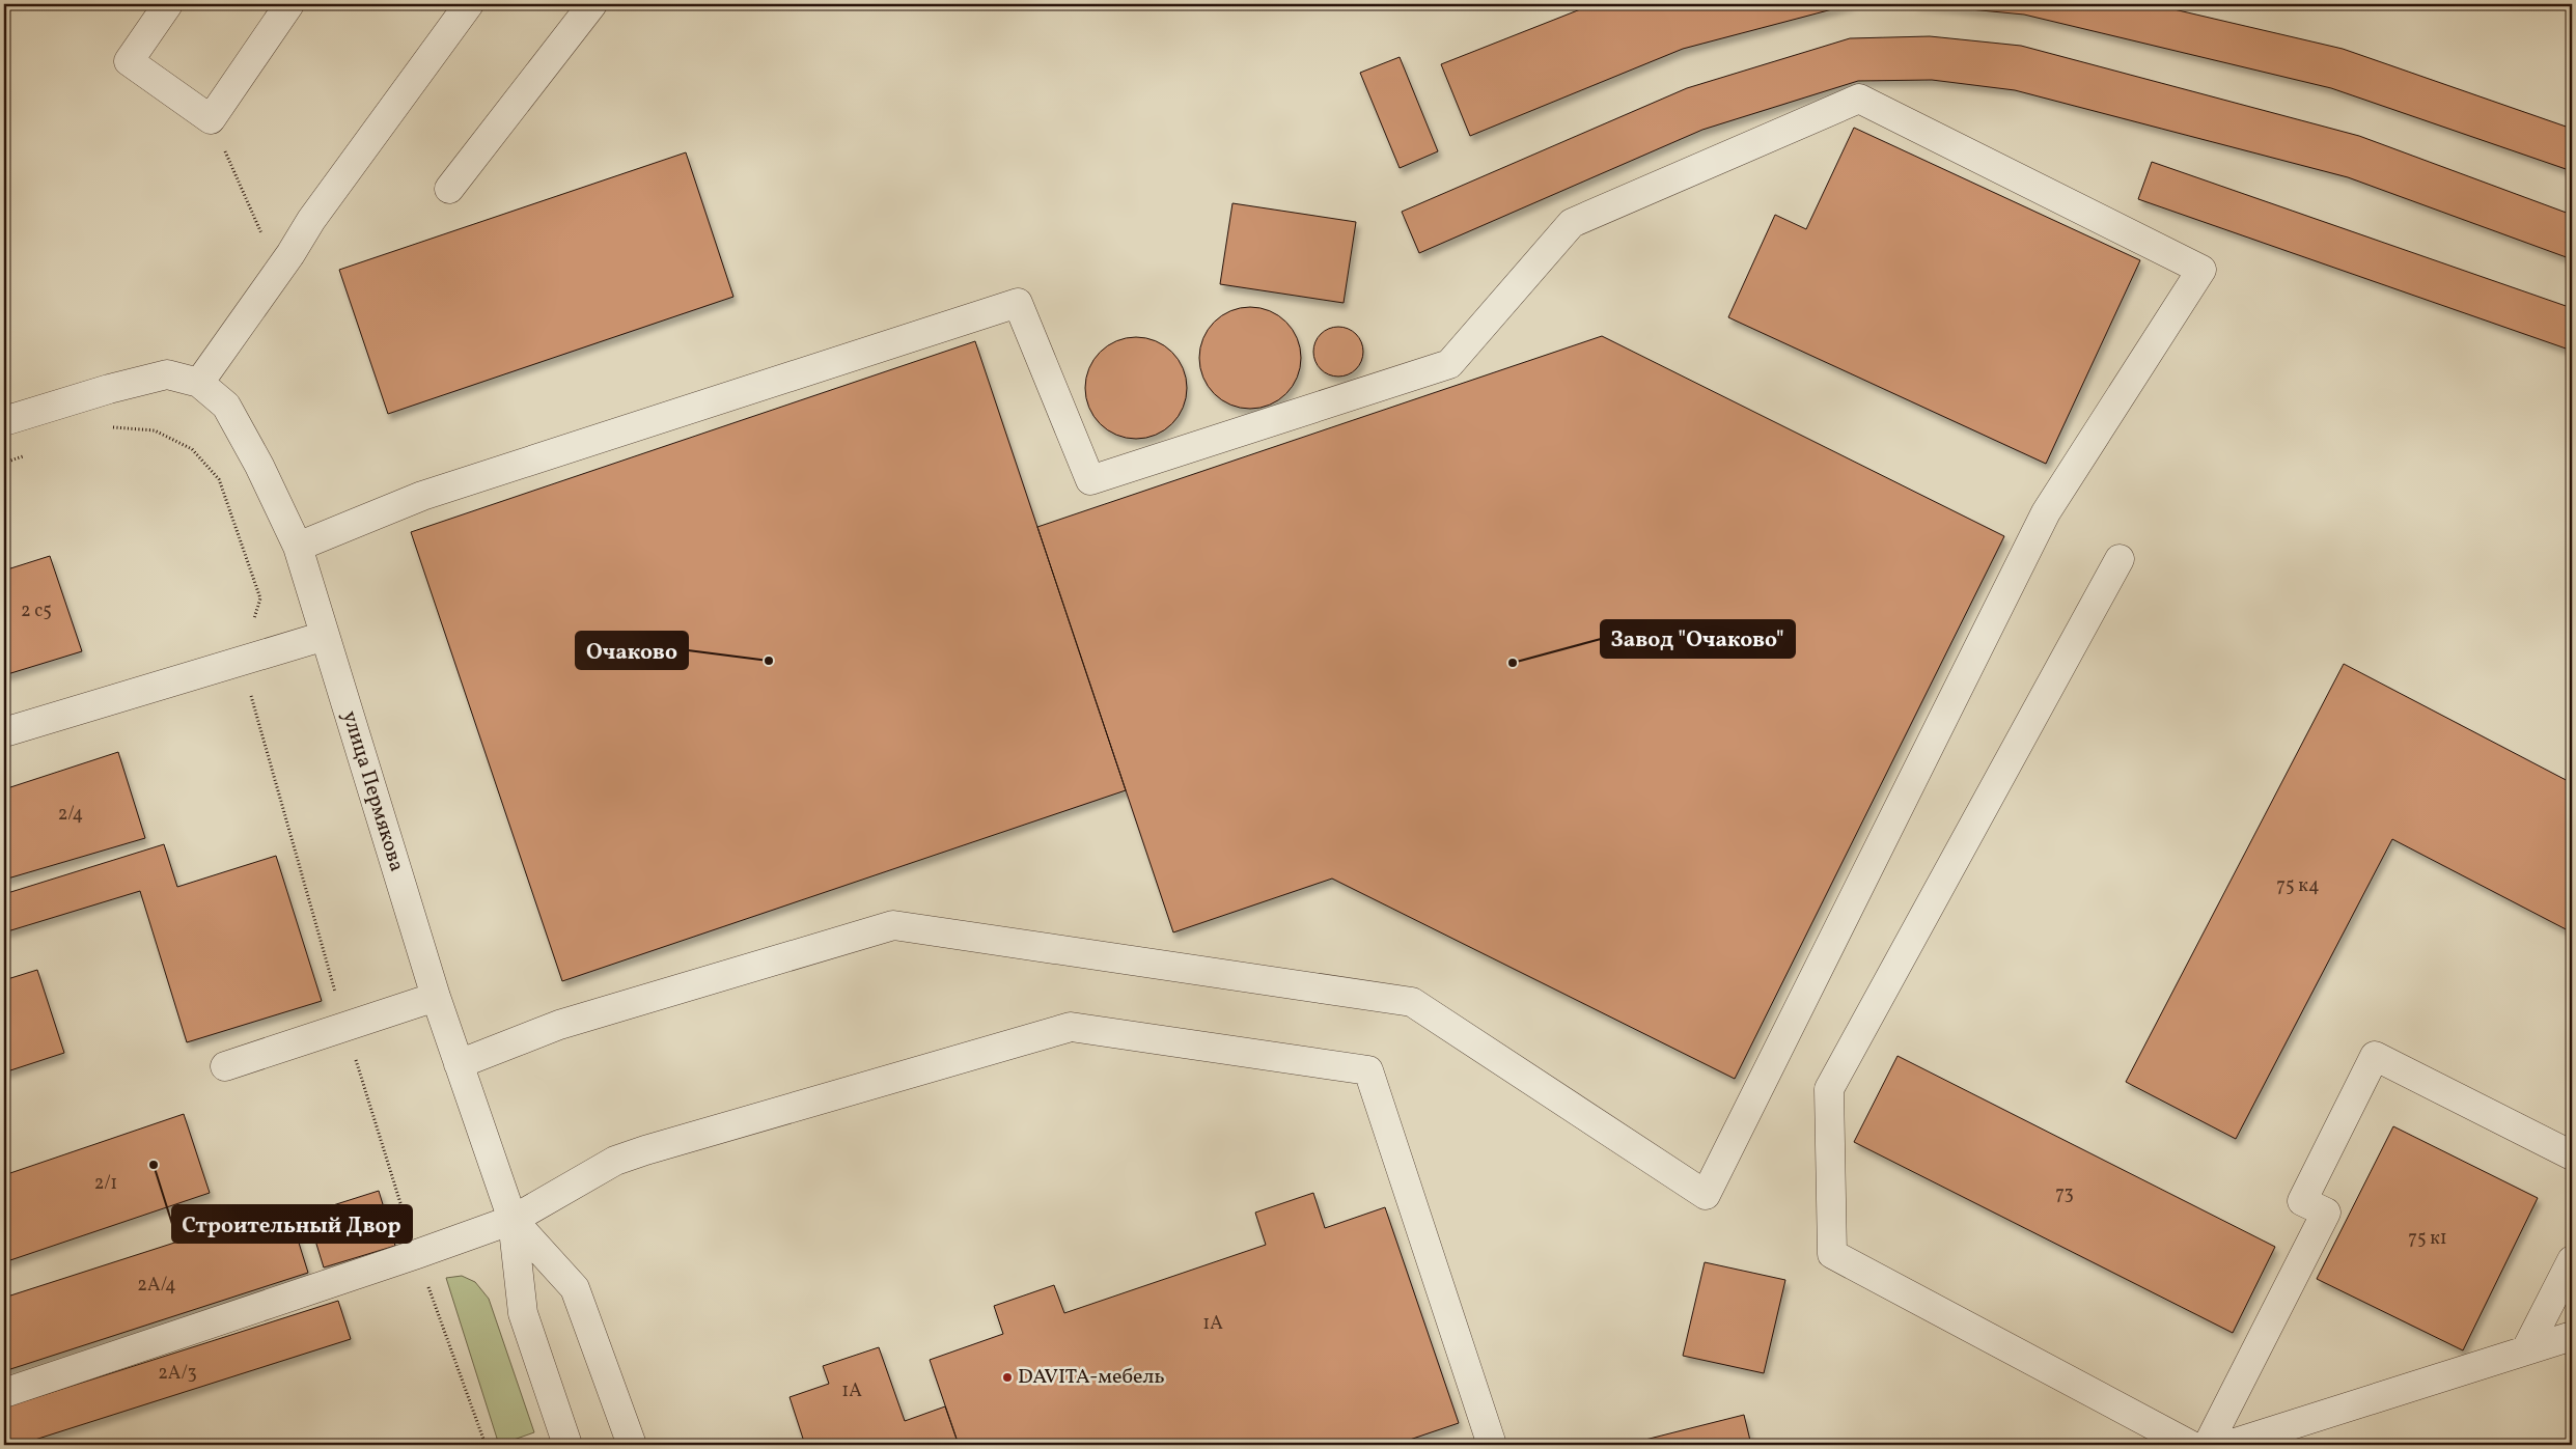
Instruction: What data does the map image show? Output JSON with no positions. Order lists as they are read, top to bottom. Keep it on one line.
{"streets":{"street":["улица Пермякова"]},"places":["Очаково","Завод \"Очаково\"","Строительный Двор","DAVITA-мебель"],"house_numbers":["2 с5","2/4","75 к4","2/1","73","75 к1","2А/4","1А","2А/3","1А"]}
